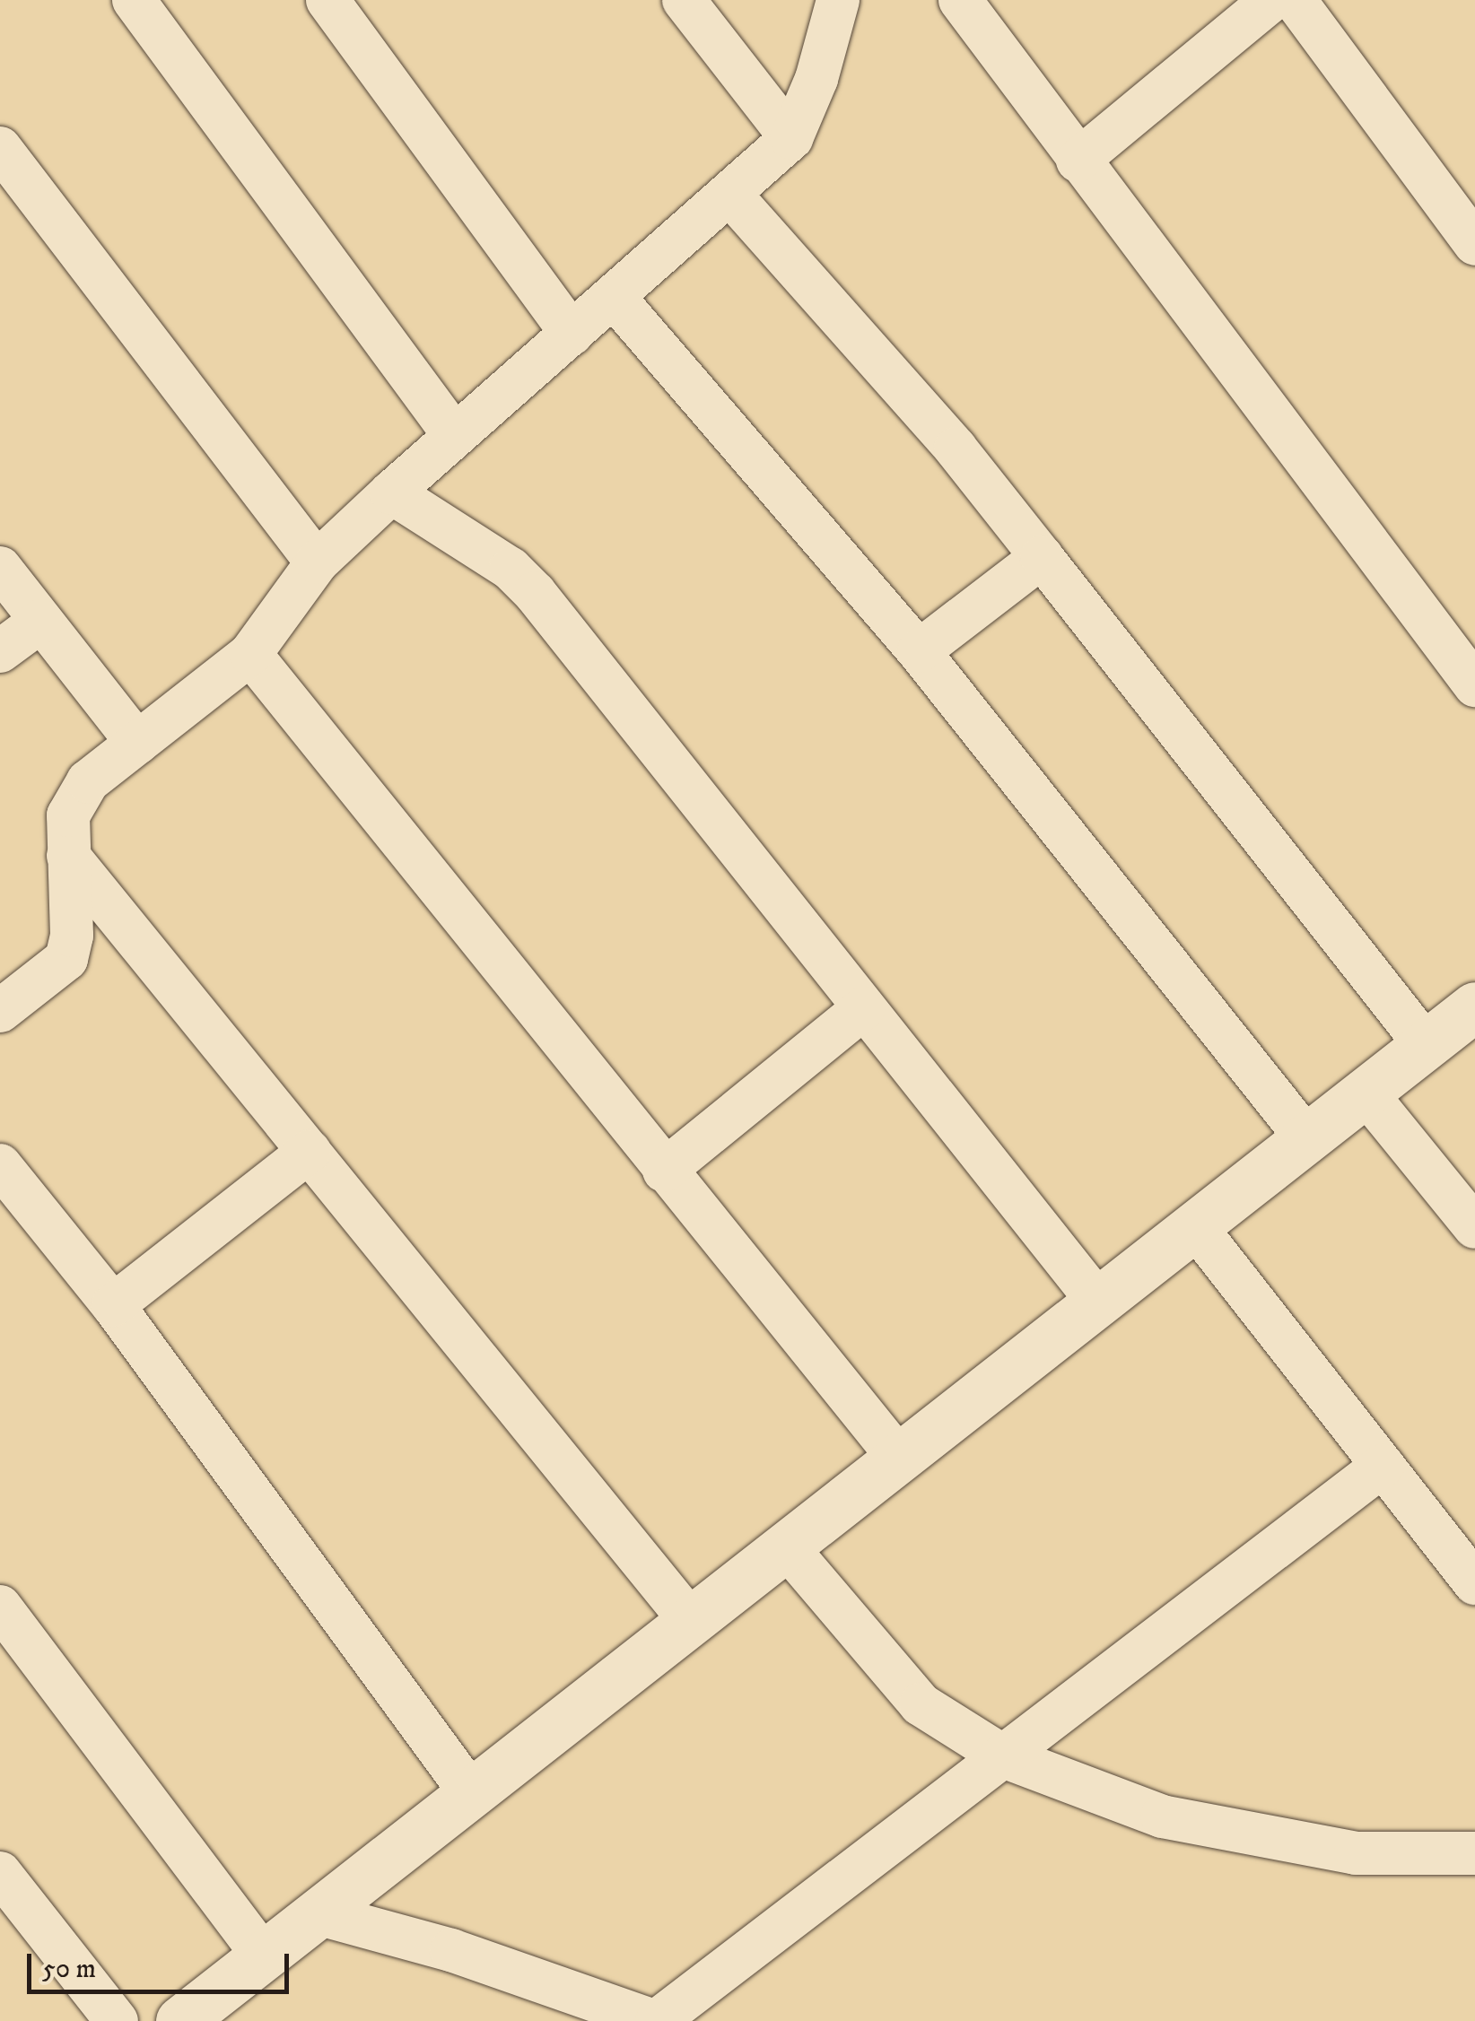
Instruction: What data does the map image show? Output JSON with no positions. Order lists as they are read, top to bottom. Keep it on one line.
{"scale_bar":"50 m"}
